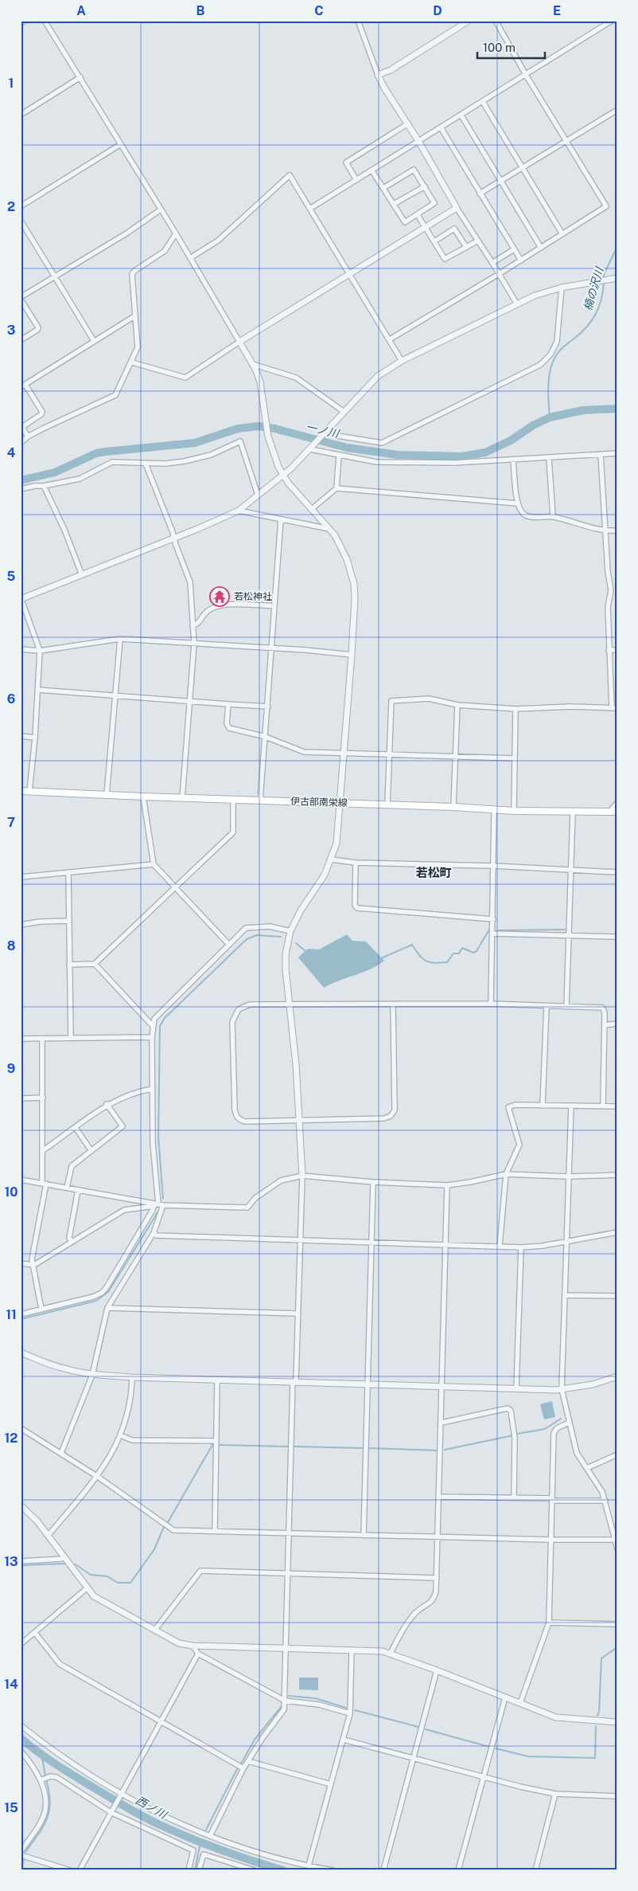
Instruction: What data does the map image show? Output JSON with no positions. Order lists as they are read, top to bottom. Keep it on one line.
{"streets":{"main road":["伊古部南栄線"]},"districts":["若松町"],"water":["楠の沢川","一ノ川","西ノ川"],"places":{"temple":["若松神社"]},"scale_bar":"100 m","grid":{"columns":["A","B","C","D","E"],"rows":["1","2","3","4","5","6","7","8","9","10","11","12","13","14","15"]}}
